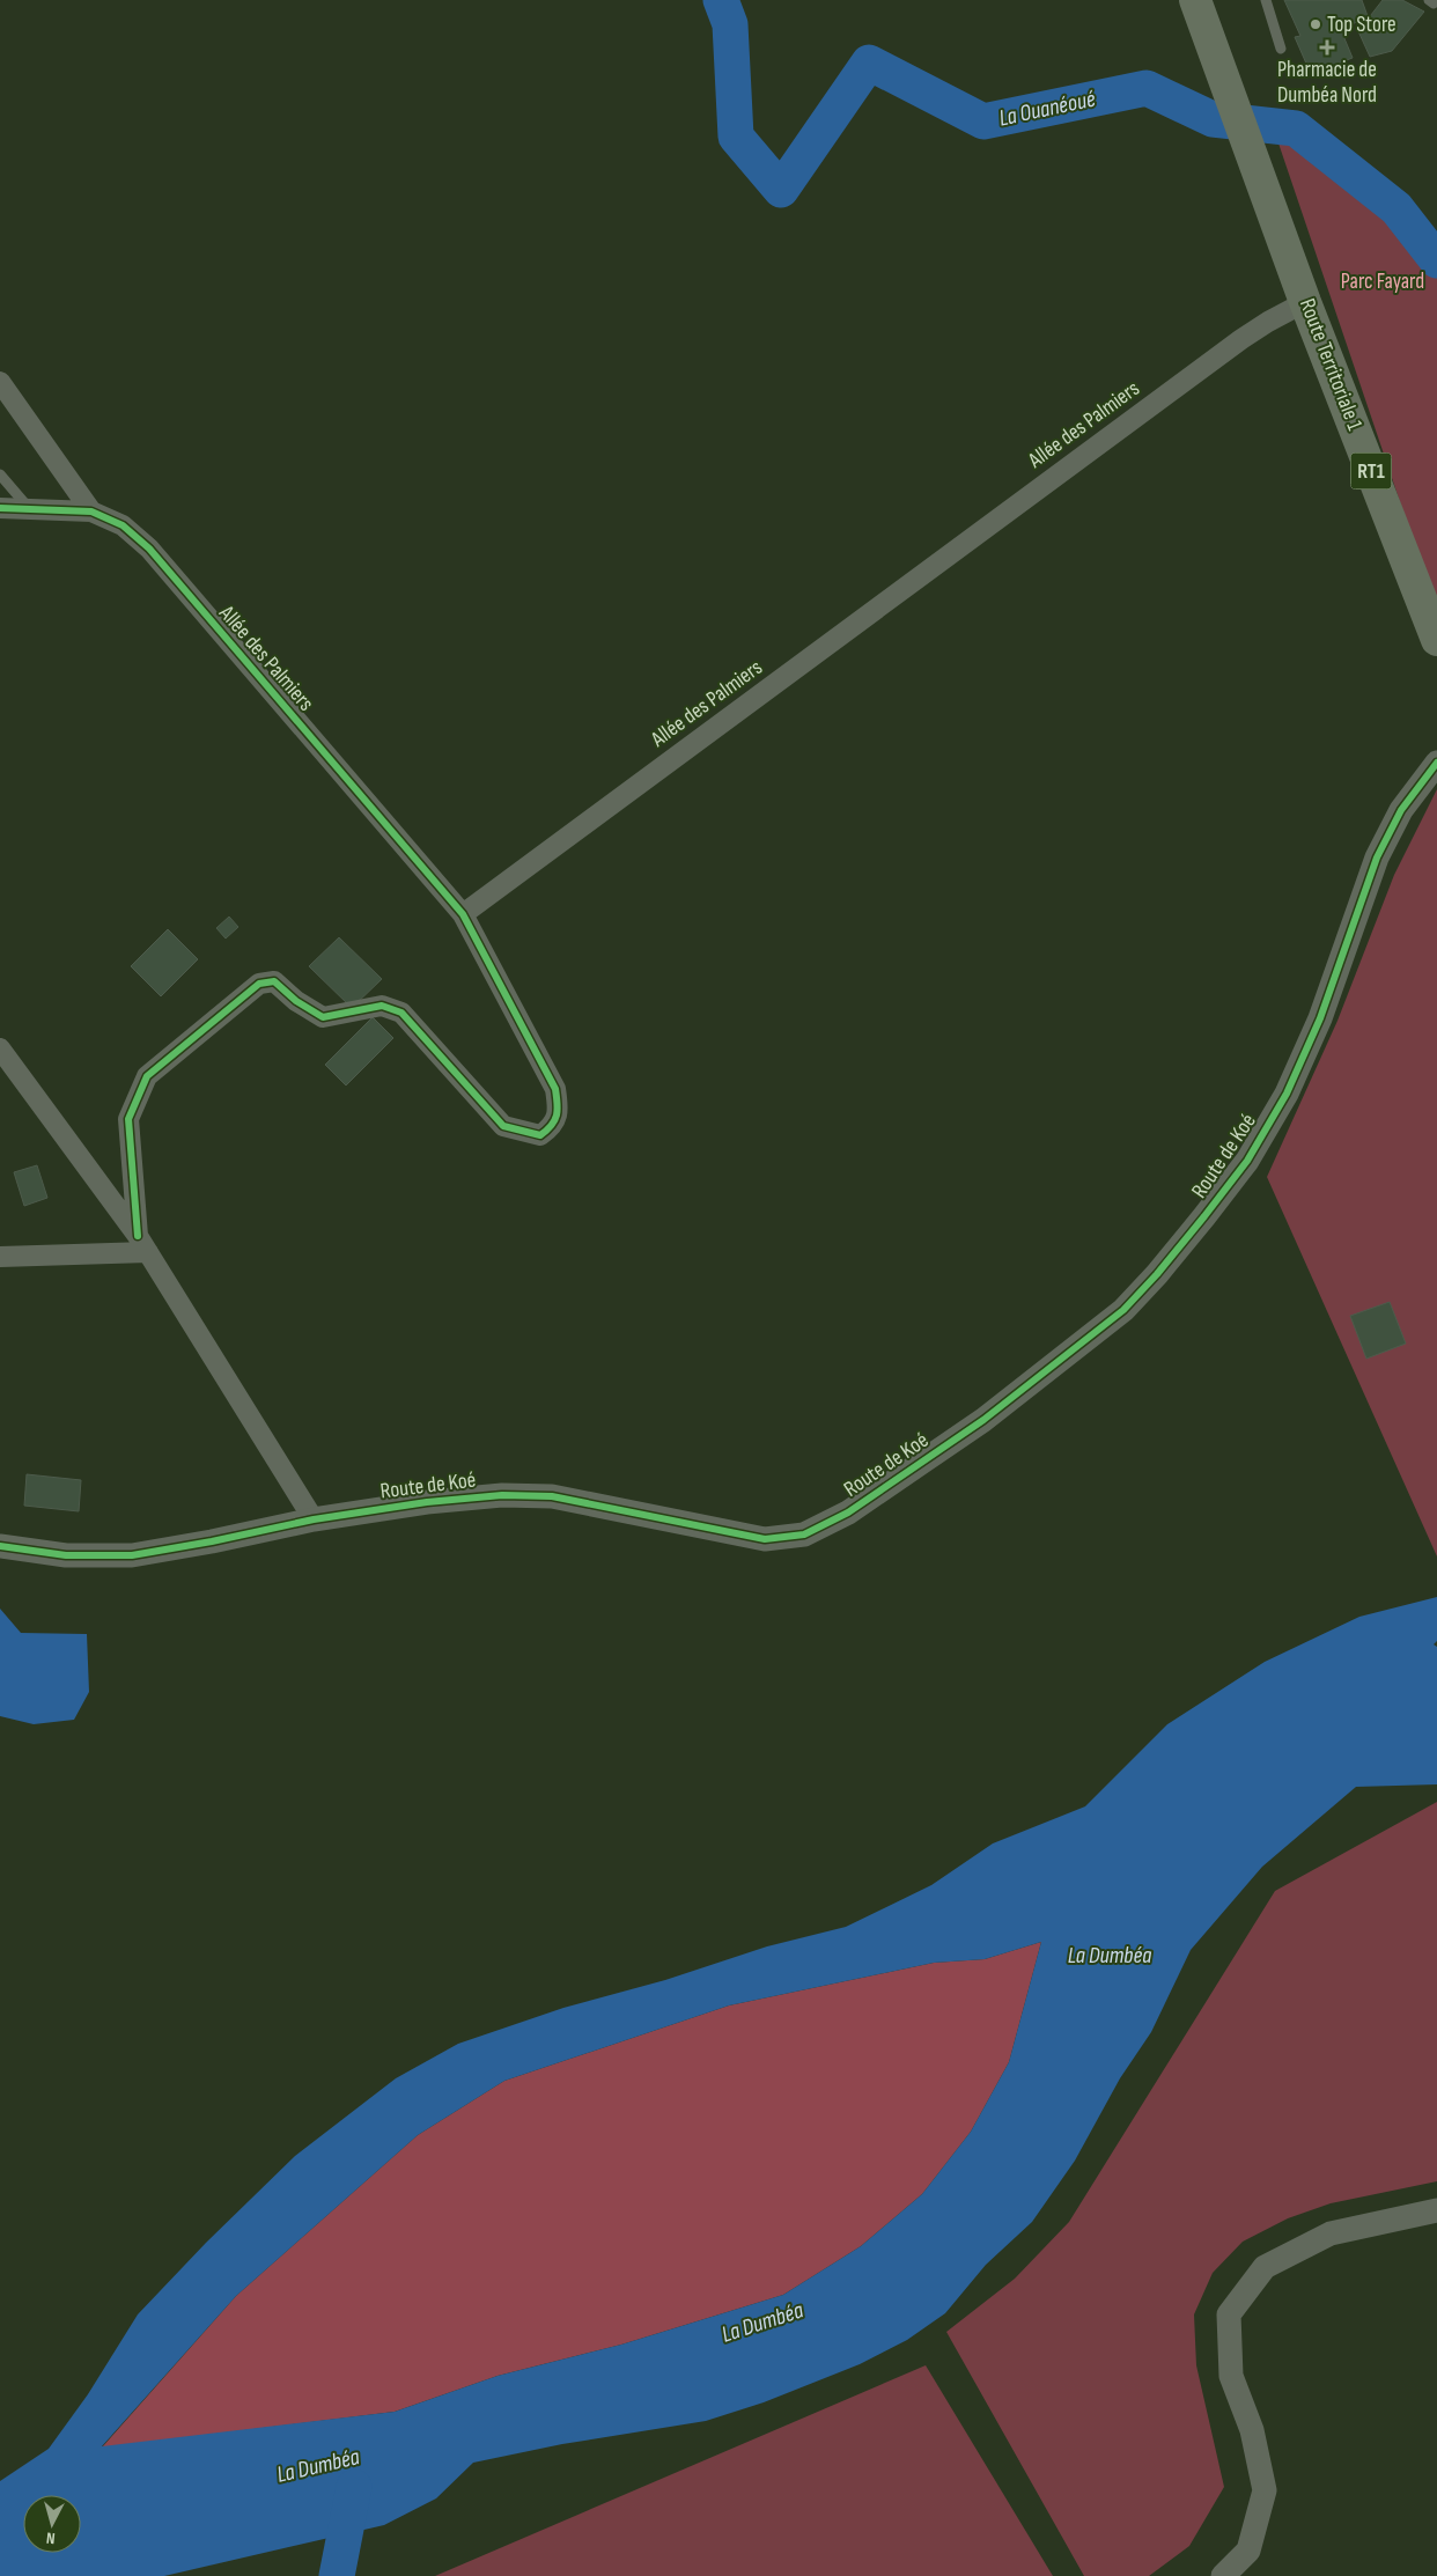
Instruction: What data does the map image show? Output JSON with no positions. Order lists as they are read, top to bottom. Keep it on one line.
{"streets":{"main road":["Route Territoriale 1","RT1"],"street":["Allée des Palmiers","Route de Koé"]},"crossings":[["Route Territoriale 1","Allée des Palmiers"]],"water":["La Ouanéoué","La Dumbéa"],"parks":["Parc Fayard"],"places":{"other":["Top Store"],"health":["Pharmacie de Dumbéa Nord"]},"north":"bottom"}
